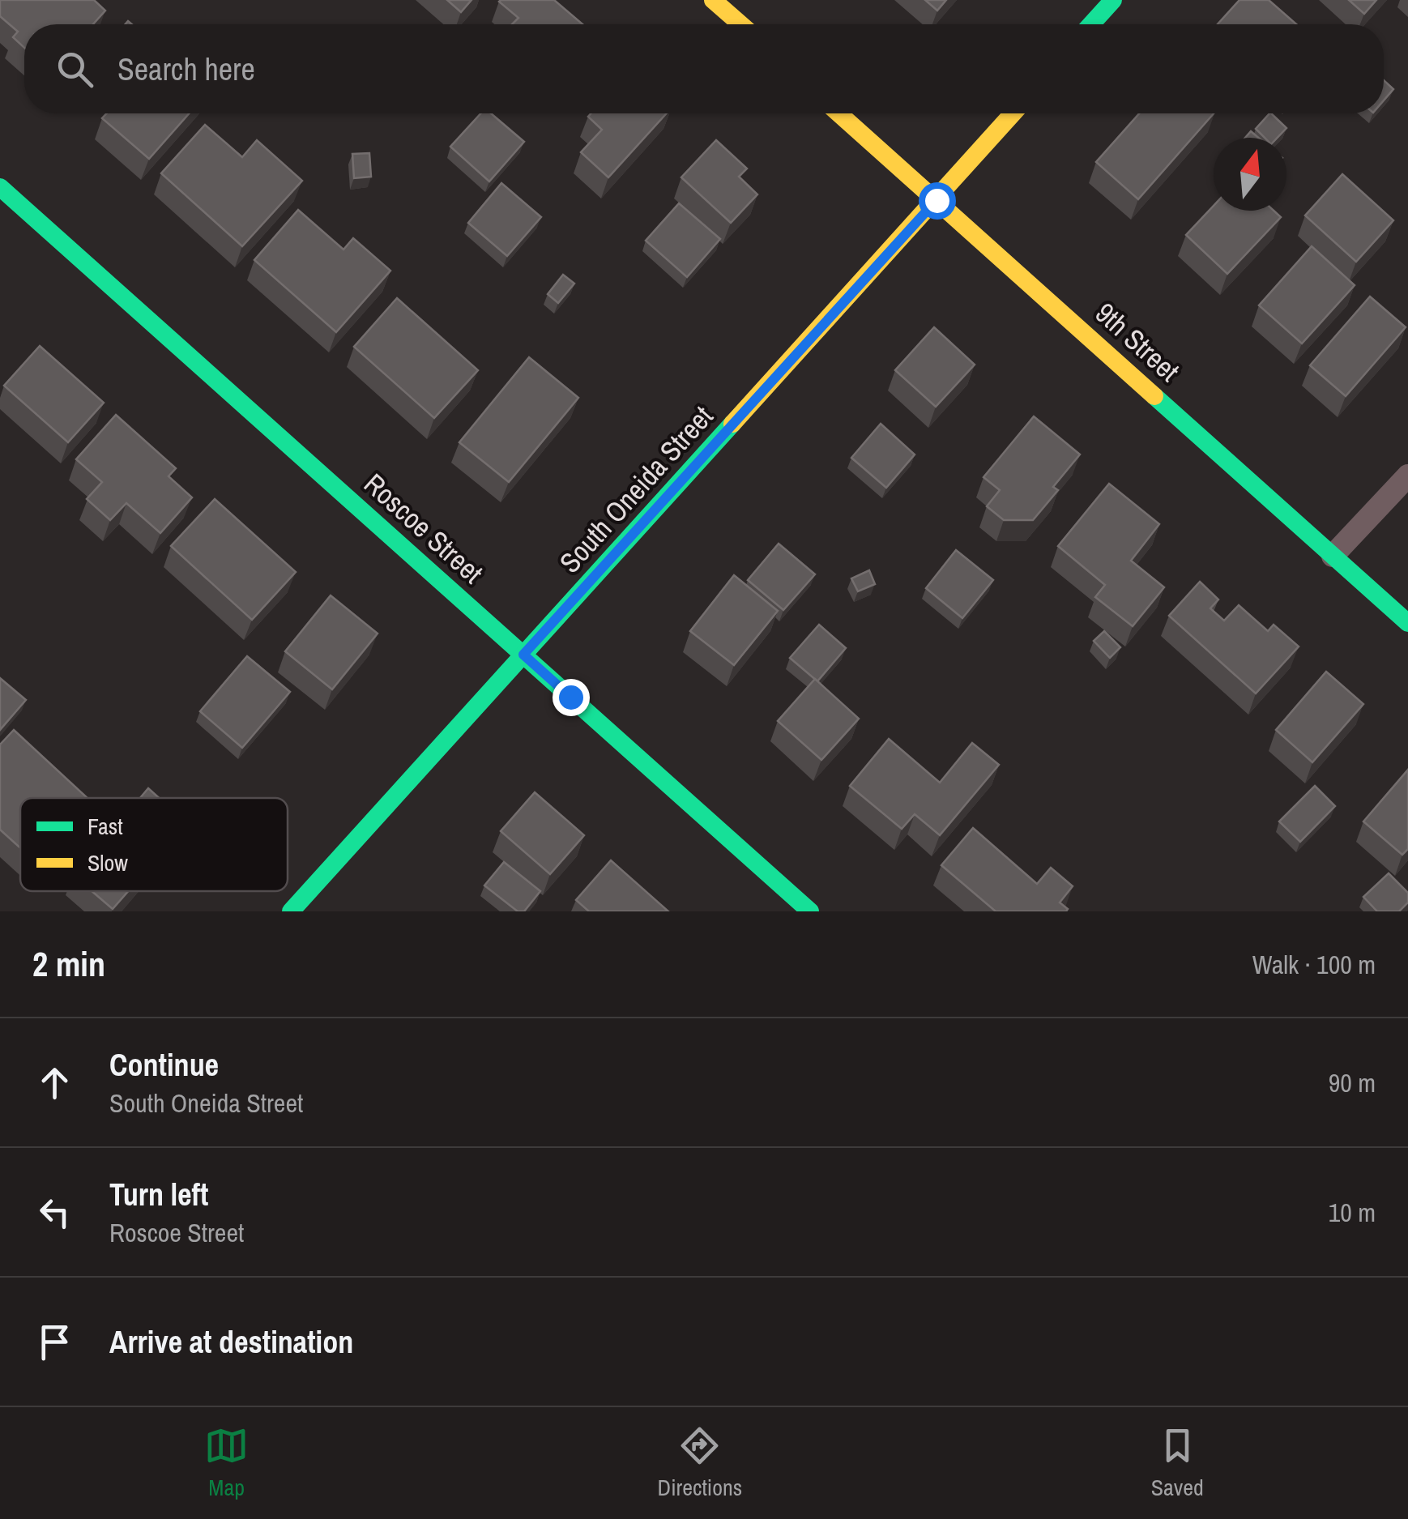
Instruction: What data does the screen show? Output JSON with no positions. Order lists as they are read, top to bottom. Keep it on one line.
{"streets":{"street":["9th Street","South Oneida Street","Roscoe Street"]},"crossings":[["9th Street","South Oneida Street"],["South Oneida Street","Roscoe Street"]],"legend":["Fast","Slow"],"north":"top","page":{"search":"Search here","heading":["2 min","Walk · 100 m"],"list":[["Continue","South Oneida Street","90 m"],["Turn left","Roscoe Street","10 m"],"Arrive at destination"],"nav":["Map","Directions","Saved"]}}
